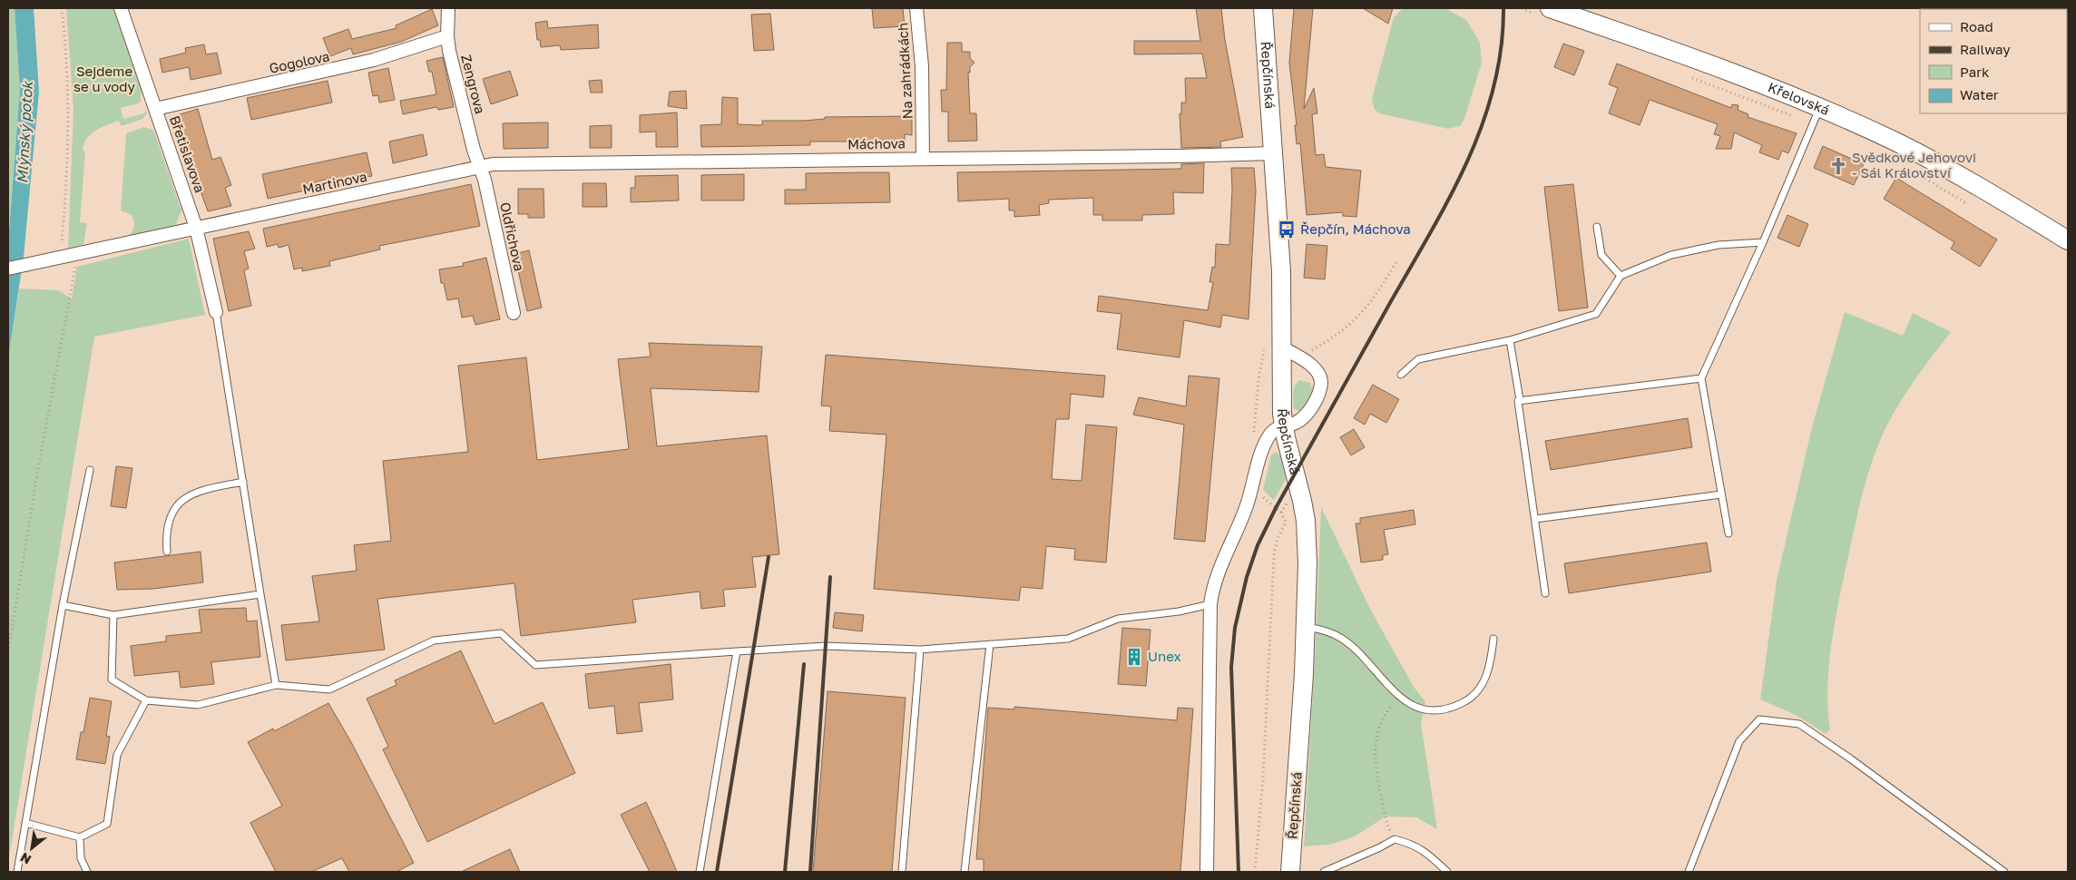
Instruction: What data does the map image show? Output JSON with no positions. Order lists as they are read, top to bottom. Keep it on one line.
{"streets":{"street":["Gogolova","Na zahrádkách","Řepčínská","Zengrova","Křelovská","Máchova","Břetislavova","Martinova","Oldřichova"]},"crossings":[["Gogolova","Zengrova"],["Gogolova","Břetislavova"],["Na zahrádkách","Máchova"],["Řepčínská","Máchova"],["Zengrova","Máchova"],["Zengrova","Martinova"],["Zengrova","Oldřichova"],["Máchova","Martinova"],["Máchova","Oldřichova"],["Břetislavova","Martinova"],["Martinova","Oldřichova"]],"water":["Mlýnský potok"],"parks":["Sejdeme se u vody"],"places":{"church":["Svědkové Jehovovi - Sál Království"],"bus stop":["Řepčín, Máchova"],"building":["Unex"]},"legend":["Road","Railway","Park","Water"],"north":"bottom left"}
